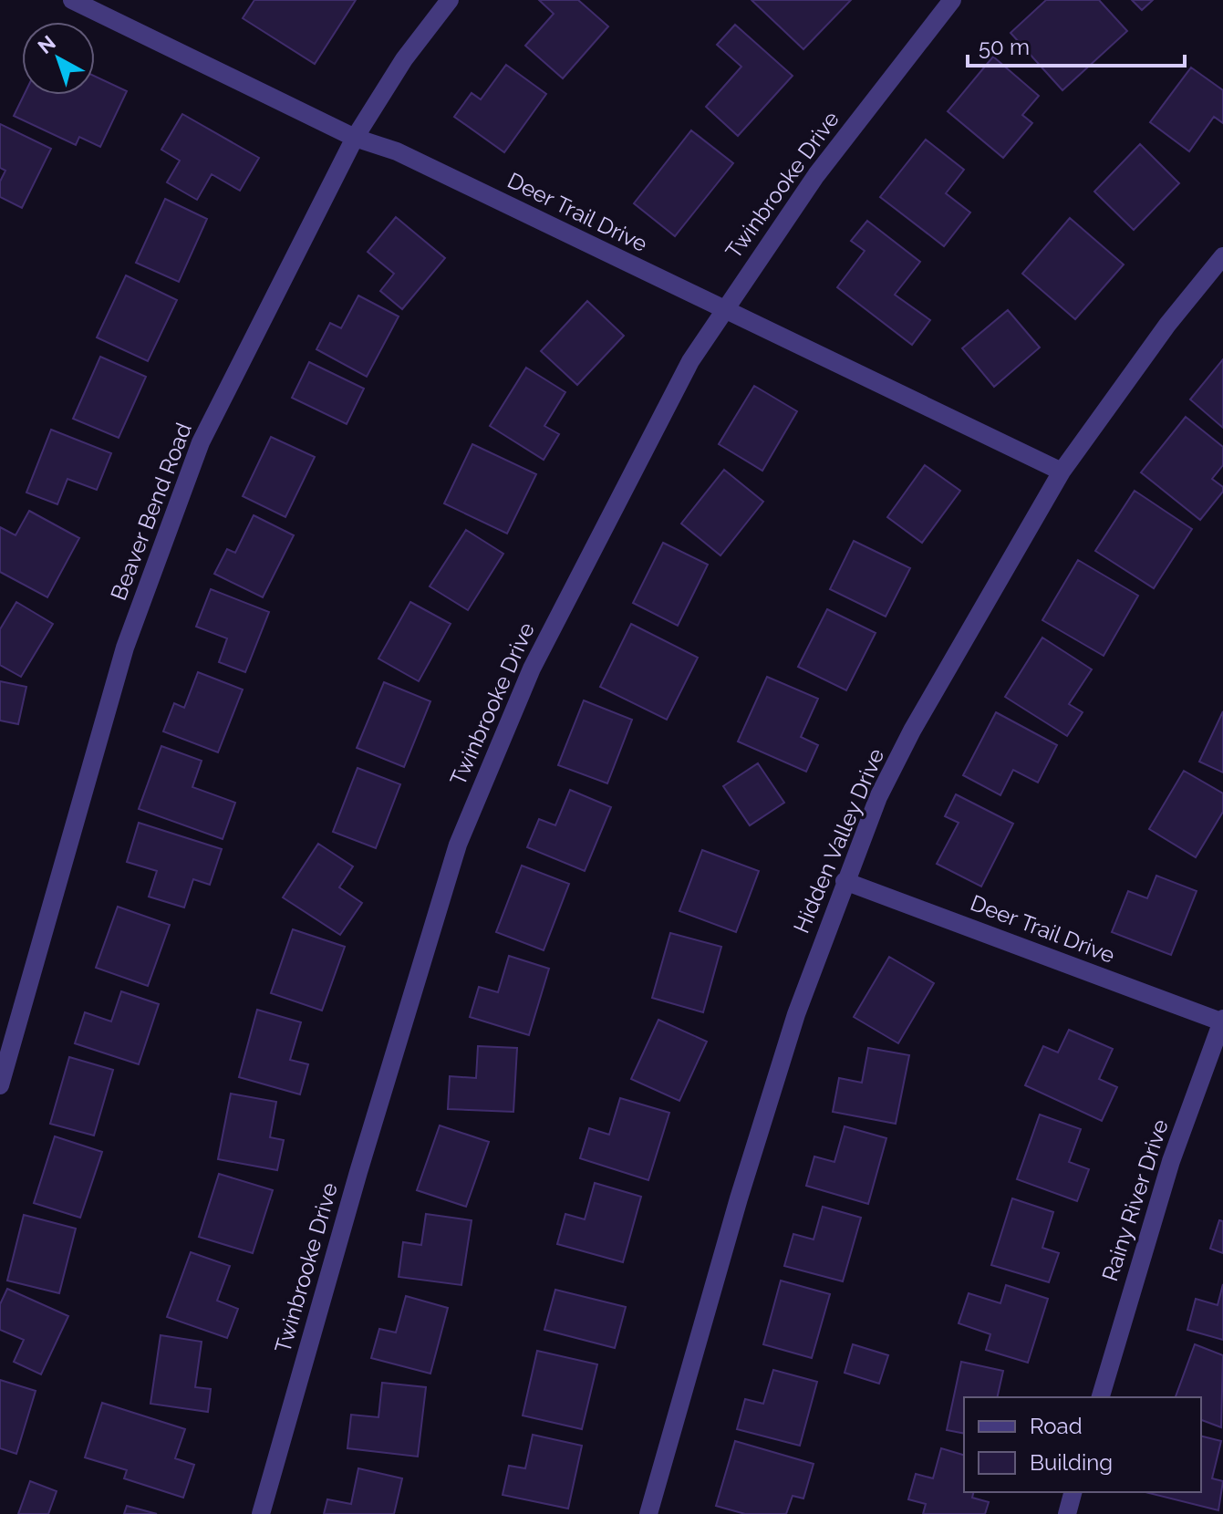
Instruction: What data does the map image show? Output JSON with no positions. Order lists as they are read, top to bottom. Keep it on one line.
{"streets":{"street":["Twinbrooke Drive","Deer Trail Drive","Beaver Bend Road","Hidden Valley Drive","Rainy River Drive"]},"crossings":[["Twinbrooke Drive","Deer Trail Drive"],["Deer Trail Drive","Beaver Bend Road"],["Deer Trail Drive","Hidden Valley Drive"],["Deer Trail Drive","Rainy River Drive"]],"legend":["Road","Building"],"scale_bar":"50 m","north":"top left"}
